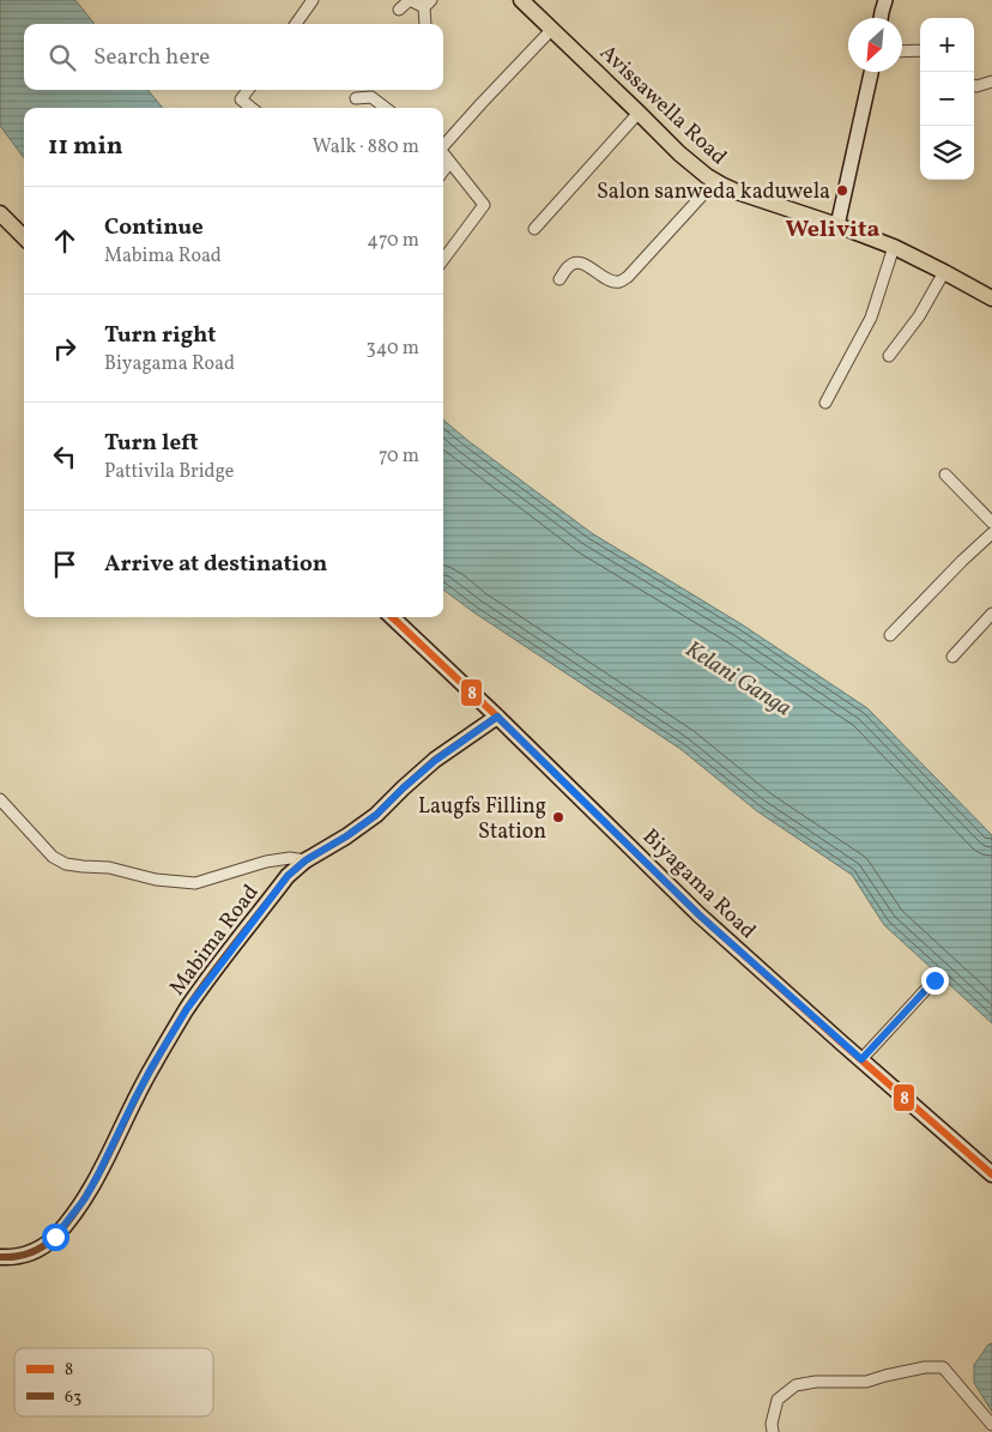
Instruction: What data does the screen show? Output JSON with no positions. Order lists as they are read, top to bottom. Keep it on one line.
{"streets":{"main road":["Avissawella Road","Biyagama Road","Mabima Road"]},"crossings":[["Biyagama Road","Mabima Road"]],"districts":["Welivita"],"water":["Kelani Ganga"],"places":["Salon sanweda kaduwela","Laugfs Filling Station"],"lines":["transit line 8","transit line 63"],"legend":["8","63"],"north":"bottom left","page":{"map_buttons":["+","−"],"search":"Search here","heading":["11 min","Walk · 880 m"],"list":[["Continue","Mabima Road","470 m"],["Turn right","Biyagama Road","340 m"],["Turn left","Pattivila Bridge","70 m"],"Arrive at destination"]}}
